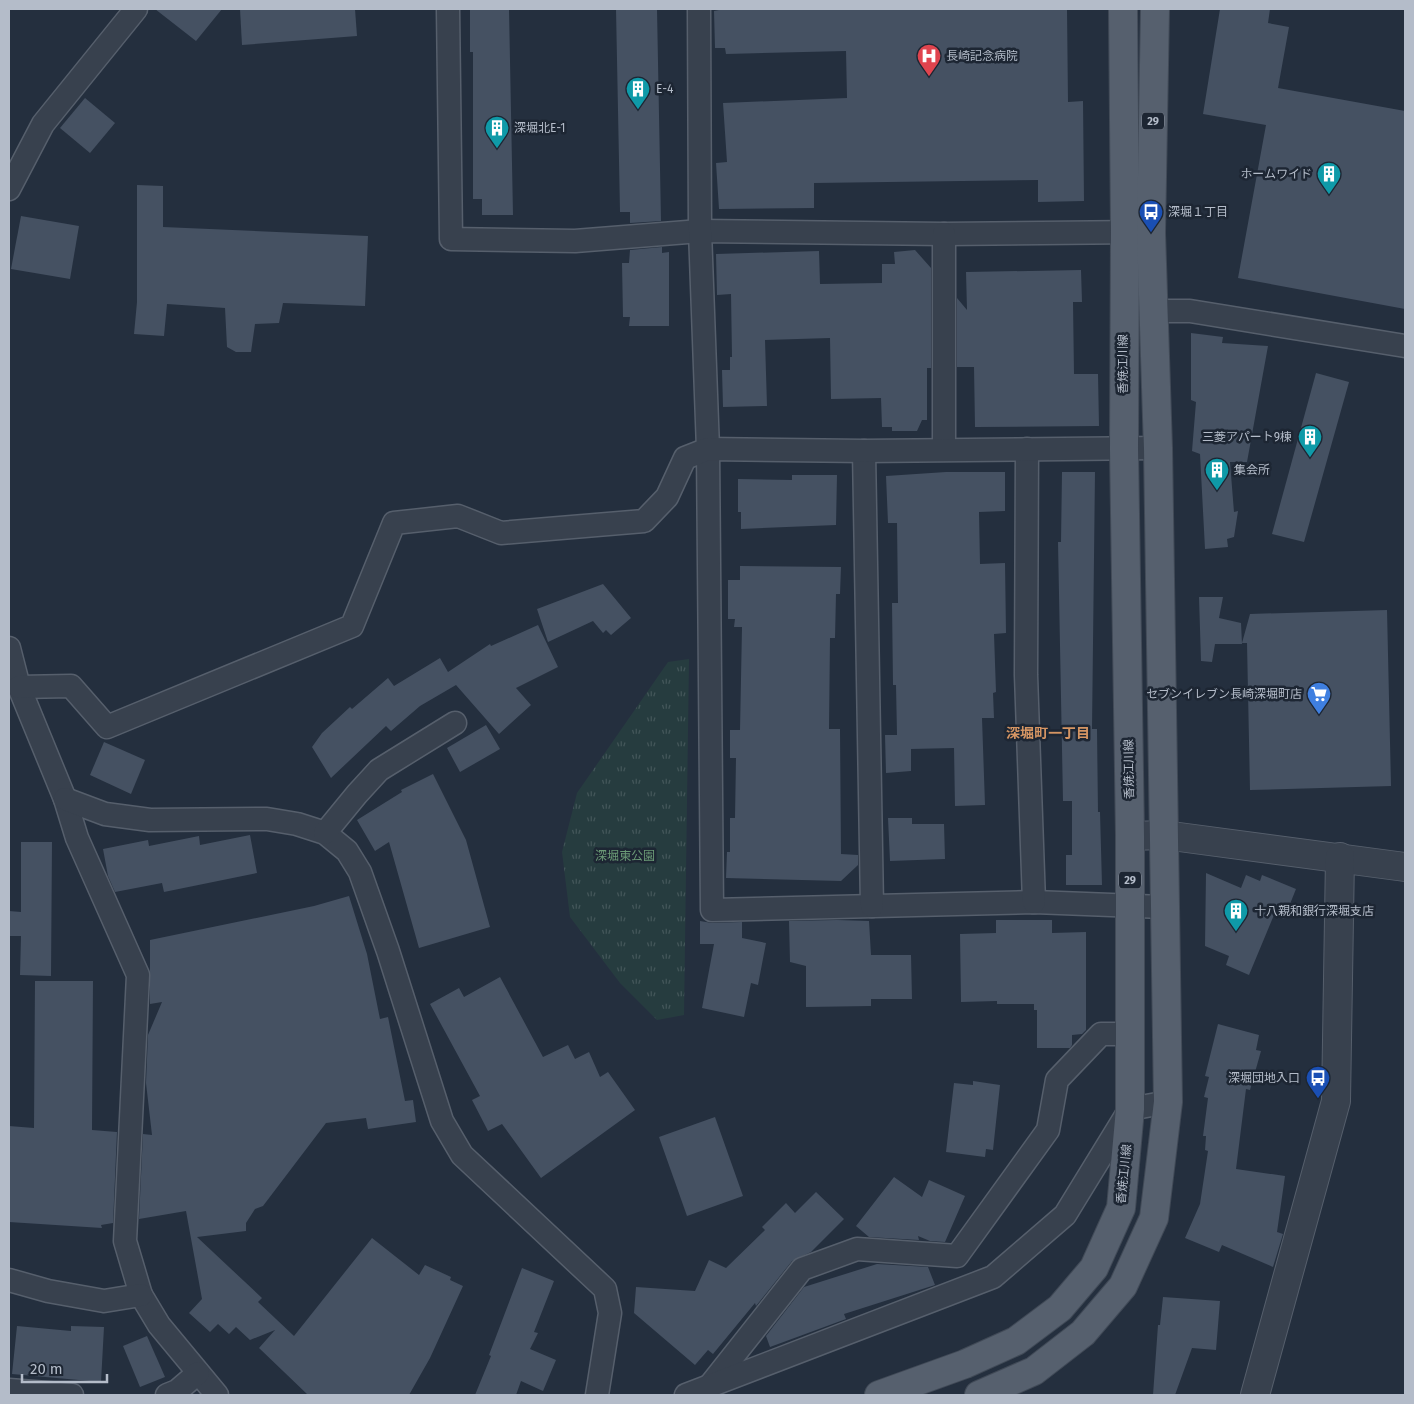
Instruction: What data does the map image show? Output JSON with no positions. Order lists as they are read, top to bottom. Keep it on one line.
{"streets":{"main road":["29","香焼江川線"]},"districts":["深堀町一丁目"],"parks":["深堀東公園"],"places":{"hospital":["長崎記念病院"],"building":["E-4","深堀北E-1","ホームワイド","三菱アパート9棟","集会所","十八親和銀行深堀支店"],"bus stop":["深堀１丁目","深堀団地入口"],"supermarket":["セブンイレブン長崎深堀町店"]},"scale_bar":"20 m"}
